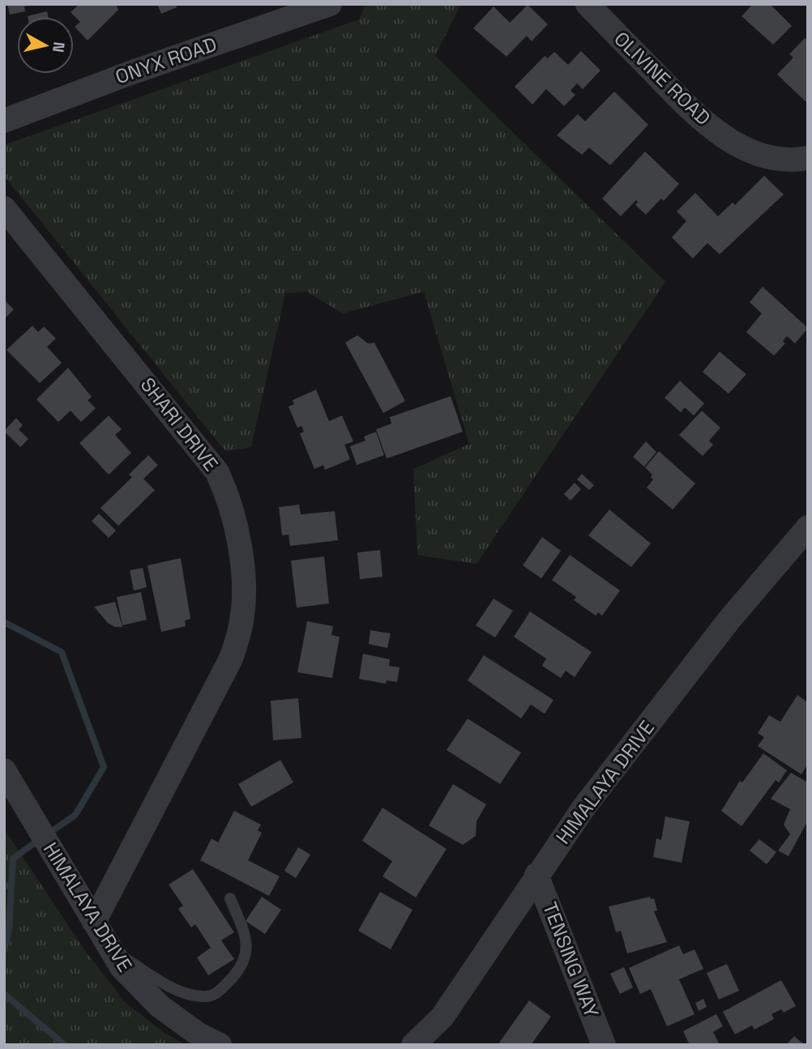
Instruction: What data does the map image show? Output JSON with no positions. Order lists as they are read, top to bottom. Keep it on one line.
{"streets":{"street":["ONYX ROAD","OLIVINE ROAD","SHARI DRIVE","HIMALAYA DRIVE","TENSING WAY"]},"crossings":[["SHARI DRIVE","HIMALAYA DRIVE"],["HIMALAYA DRIVE","TENSING WAY"]],"north":"right"}
